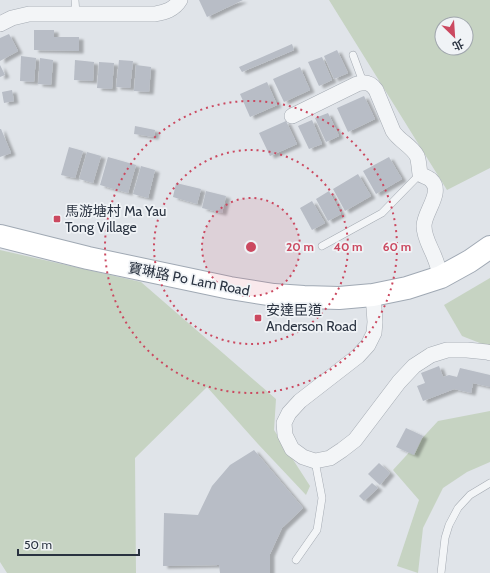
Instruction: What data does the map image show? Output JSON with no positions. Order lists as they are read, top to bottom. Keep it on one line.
{"streets":{"main road":["寶琳路 Po Lam Road"]},"places":{"transit":["馬游塘村 Ma Yau Tong Village","安達臣道 Anderson Road"]},"scale_bar":"50 m","north":"bottom right","rings":["20 m","40 m","60 m"]}
